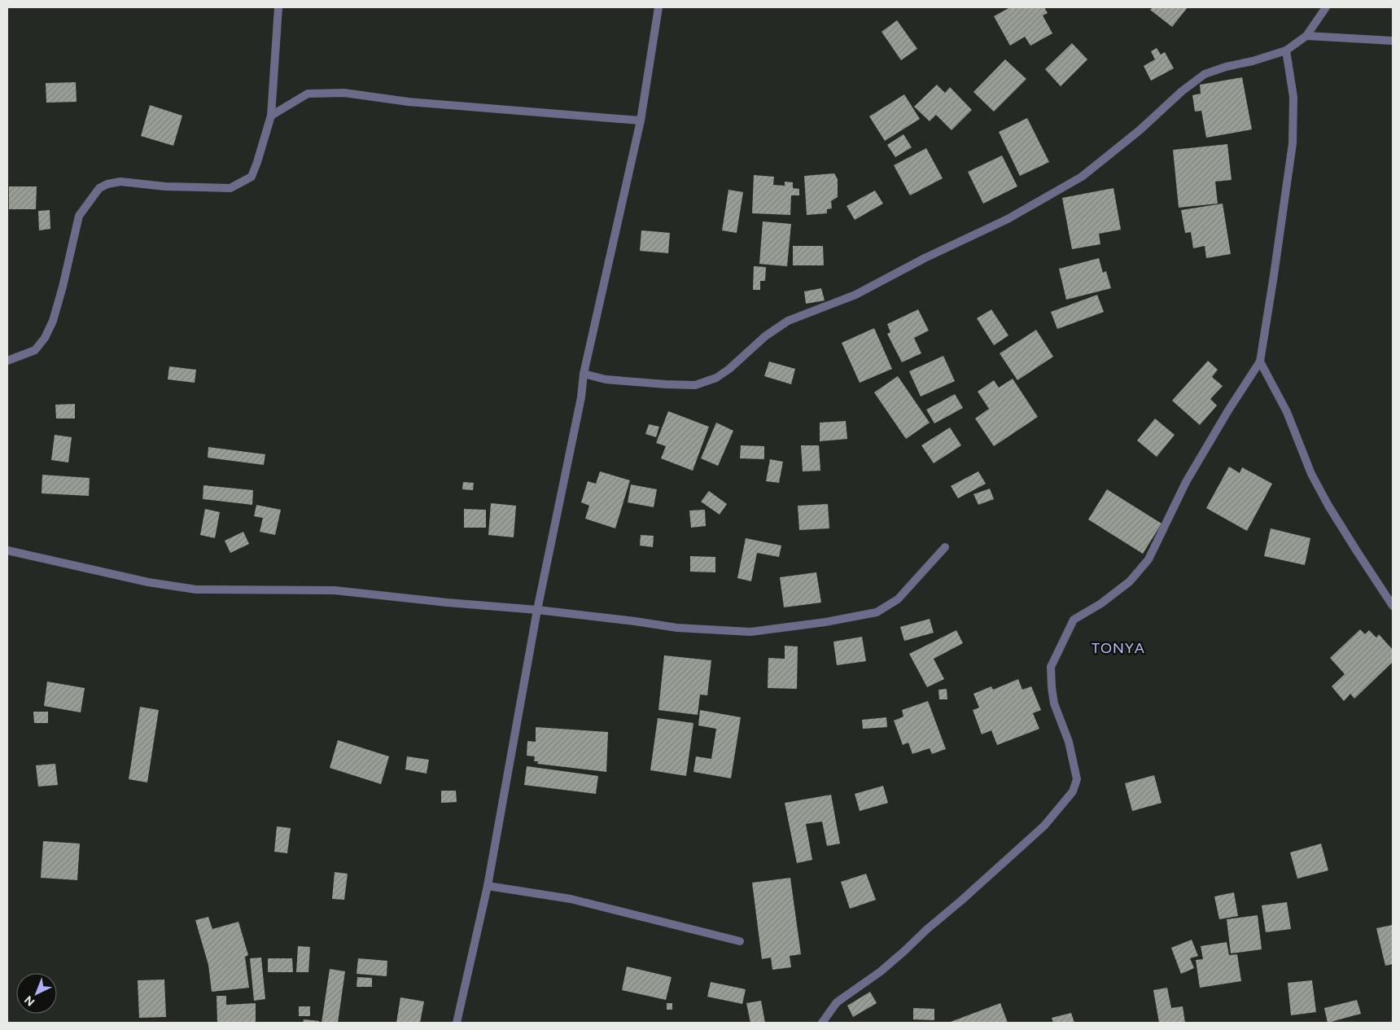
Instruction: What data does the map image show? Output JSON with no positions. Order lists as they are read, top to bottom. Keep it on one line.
{"districts":["TONYA"],"north":"bottom left"}
